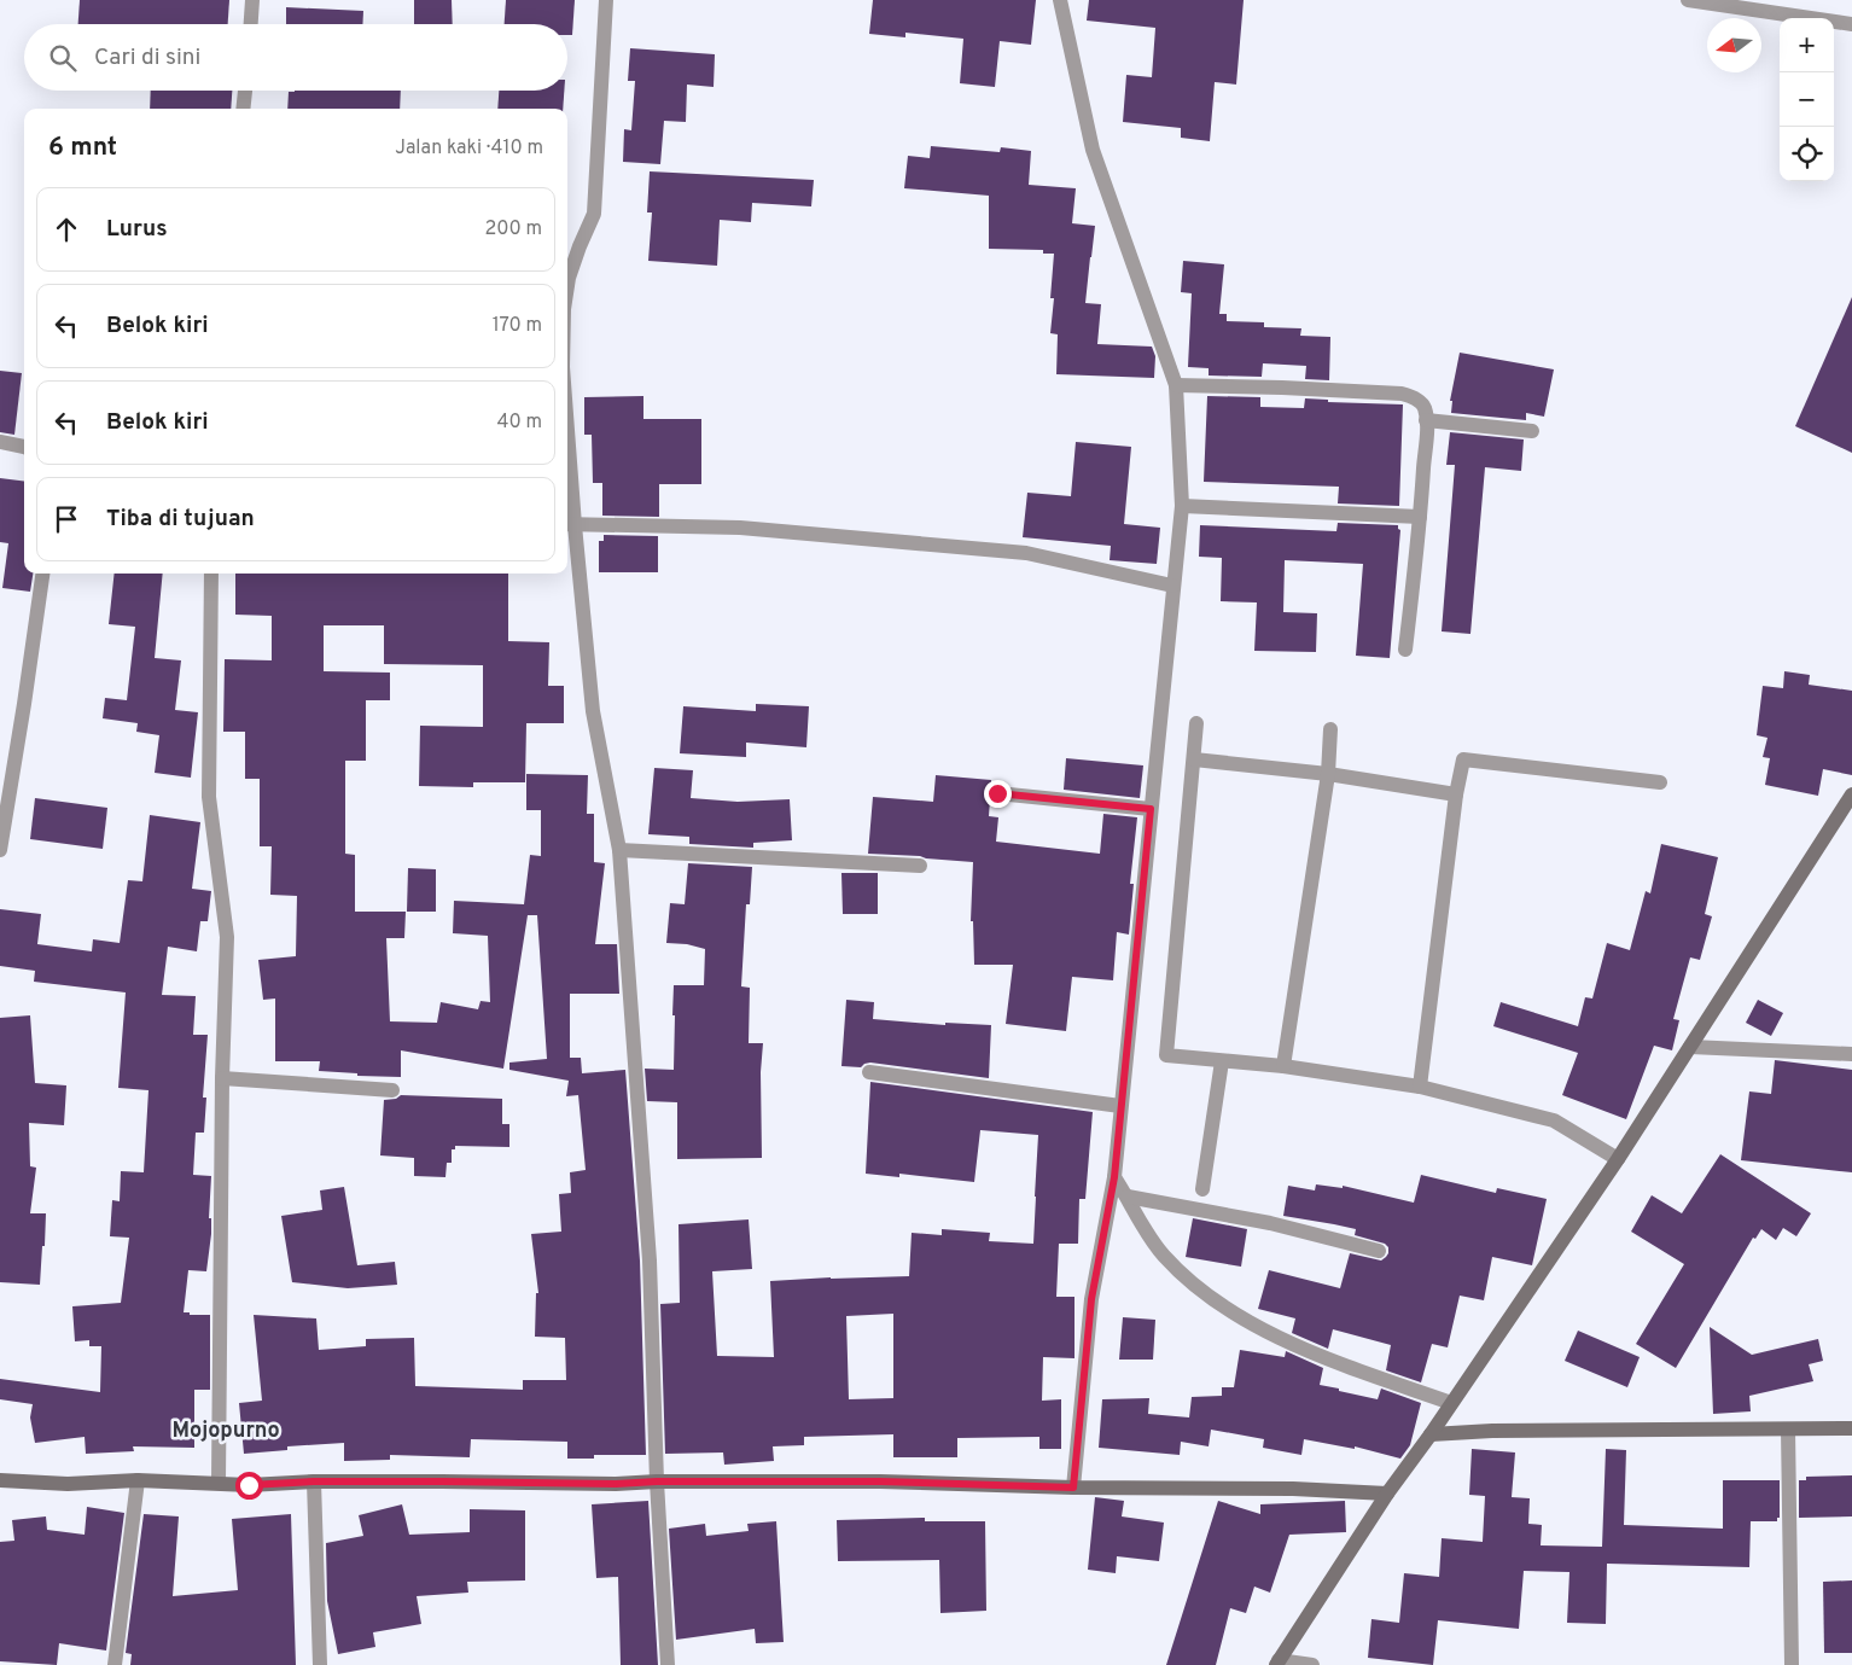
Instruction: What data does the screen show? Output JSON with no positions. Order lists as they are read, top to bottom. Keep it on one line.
{"districts":["Mojopurno"],"north":"left","page":{"map_buttons":["+","−"],"search":"Cari di sini","heading":["6 mnt","Jalan kaki · 410 m"],"list":[["Lurus","200 m"],["Belok kiri","170 m"],["Belok kiri","40 m"],"Tiba di tujuan"]}}
